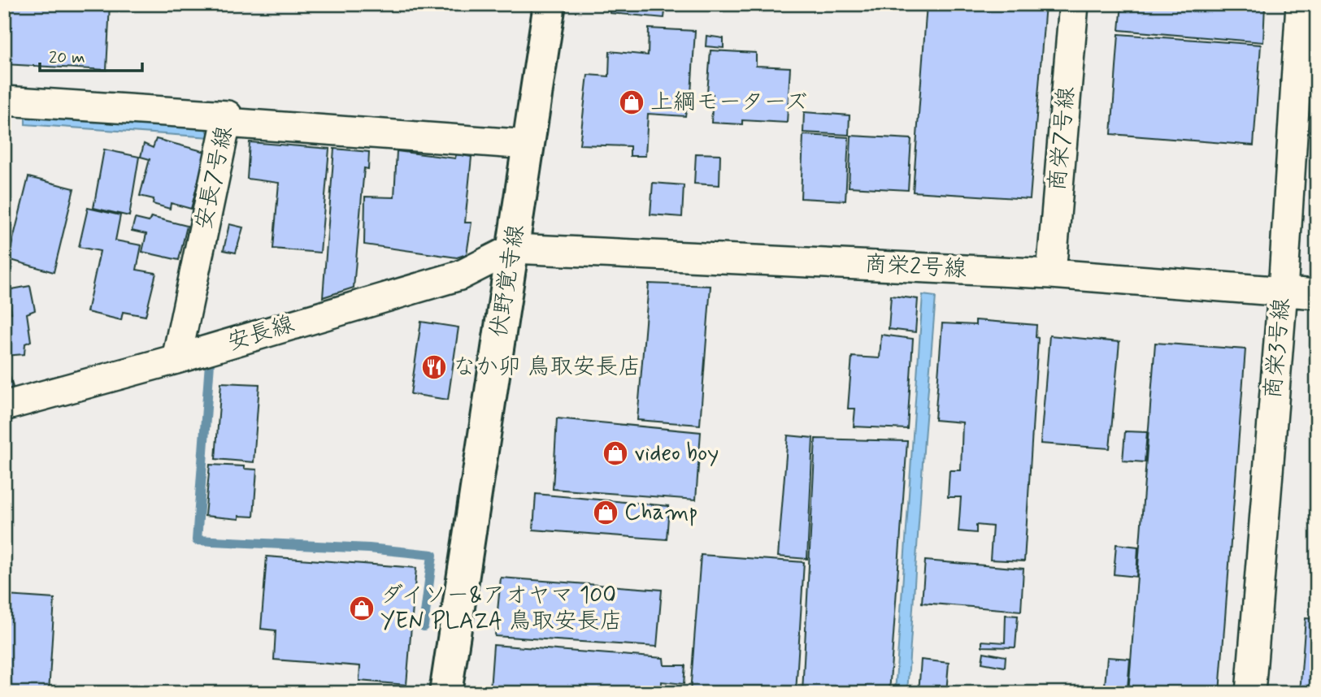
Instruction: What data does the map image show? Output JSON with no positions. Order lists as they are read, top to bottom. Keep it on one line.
{"streets":{"main road":["伏野覚寺線"],"street":["商栄7号線","安長7号線","商栄2号線","安長線","商栄3号線"]},"crossings":[["商栄7号線","商栄2号線"],["安長7号線","安長線"],["商栄2号線","伏野覚寺線"],["商栄2号線","安長線"],["商栄2号線","商栄3号線"],["伏野覚寺線","安長線"]],"places":{"shop":["上綱モーターズ","video boy","Champ","ダイソー&アオヤマ 100 YEN PLAZA 鳥取安長店"],"restaurant":["なか卯 鳥取安長店"]},"scale_bar":"20 m"}
